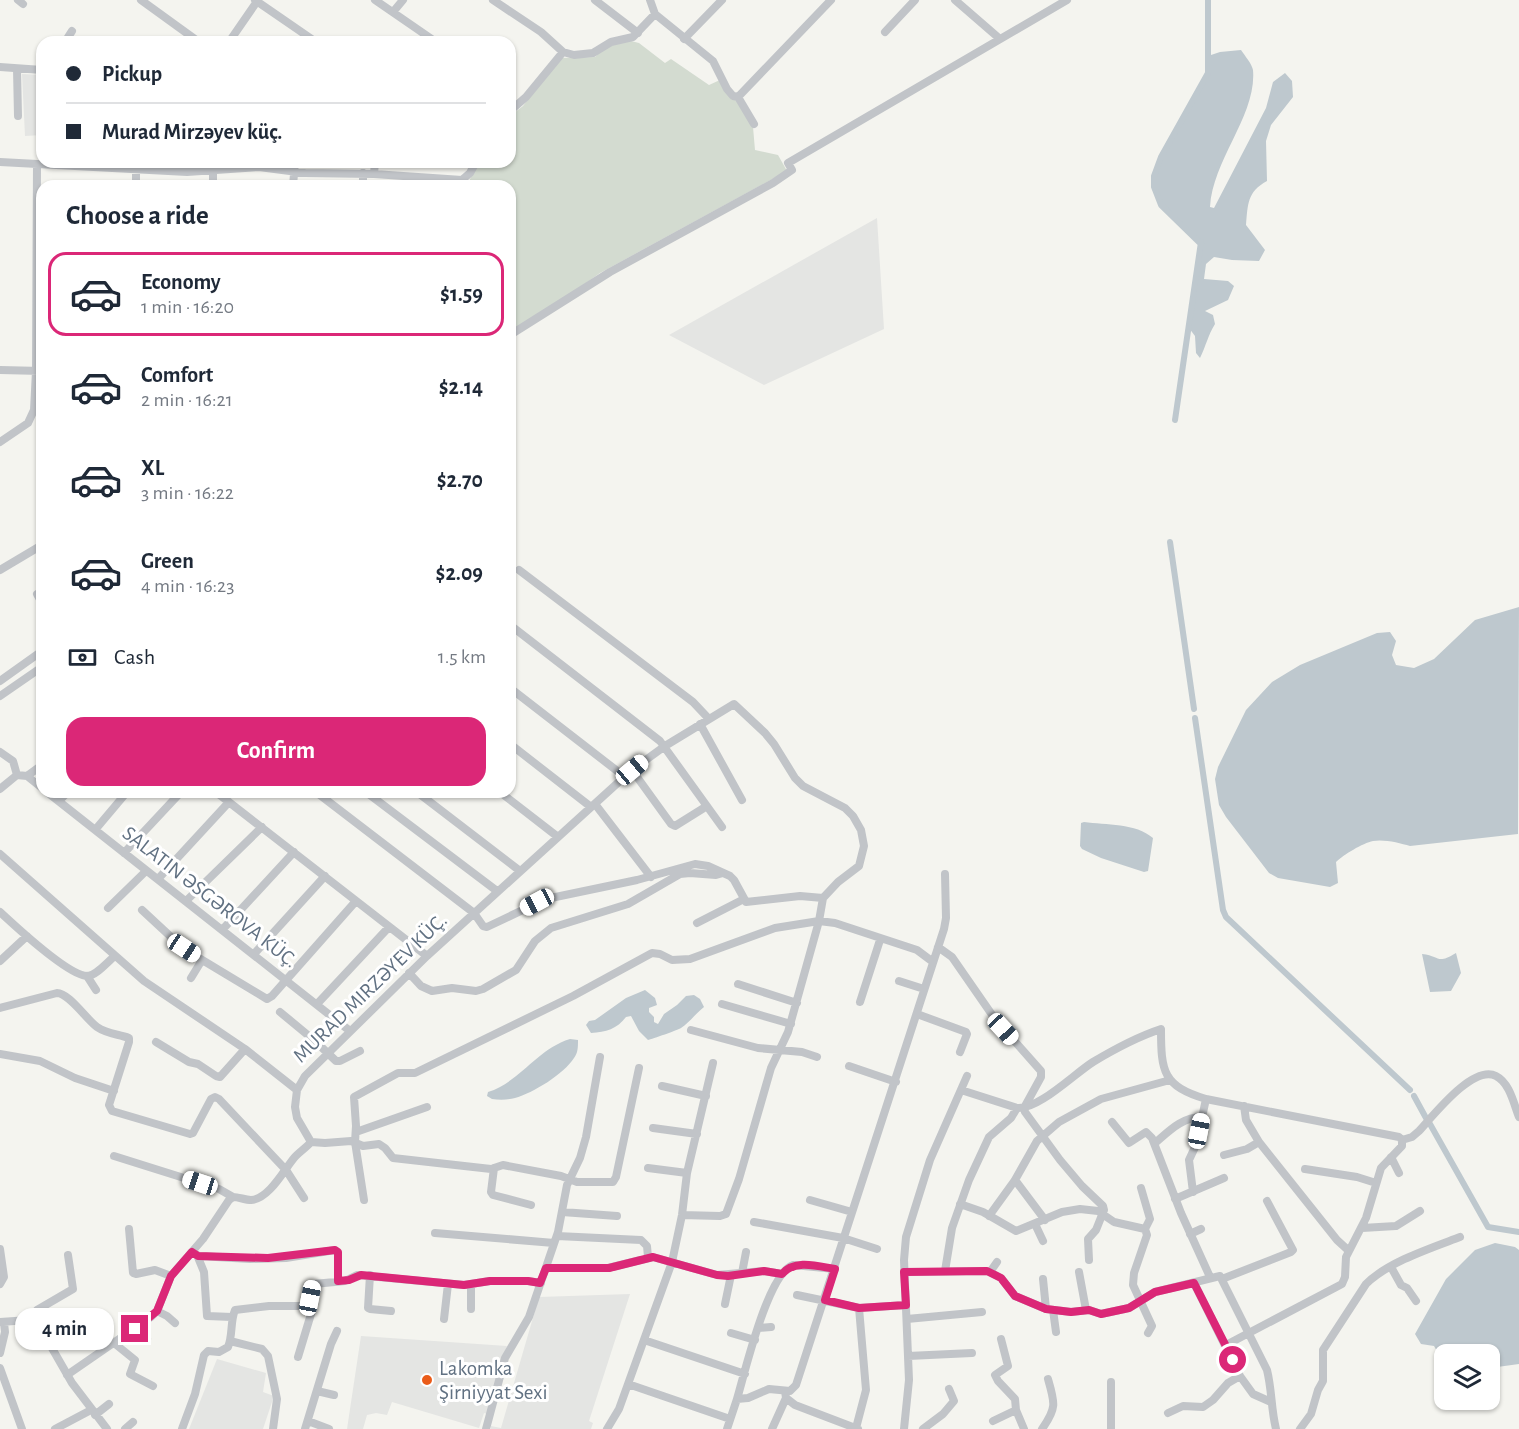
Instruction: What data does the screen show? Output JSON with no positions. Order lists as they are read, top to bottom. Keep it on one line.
{"streets":{"street":["MURAD MIRZƏYEV KÜÇ."]},"places":["Lakomka Şirniyyat Sexi"],"page":{"banner":["Pickup","Murad Mirzəyev küç."],"heading":"Choose a ride","list":[{"name":"Economy","note":"1 min · 16:20","value":"$1.59"},{"name":"Comfort","note":"2 min · 16:21","value":"$2.14"},{"name":"XL","note":"3 min · 16:22","value":"$2.70"},{"name":"Green","note":"4 min · 16:23","value":"$2.09"}],"pay":["Cash","1.5 km"],"buttons":"Confirm","bubble":"4 min"}}
